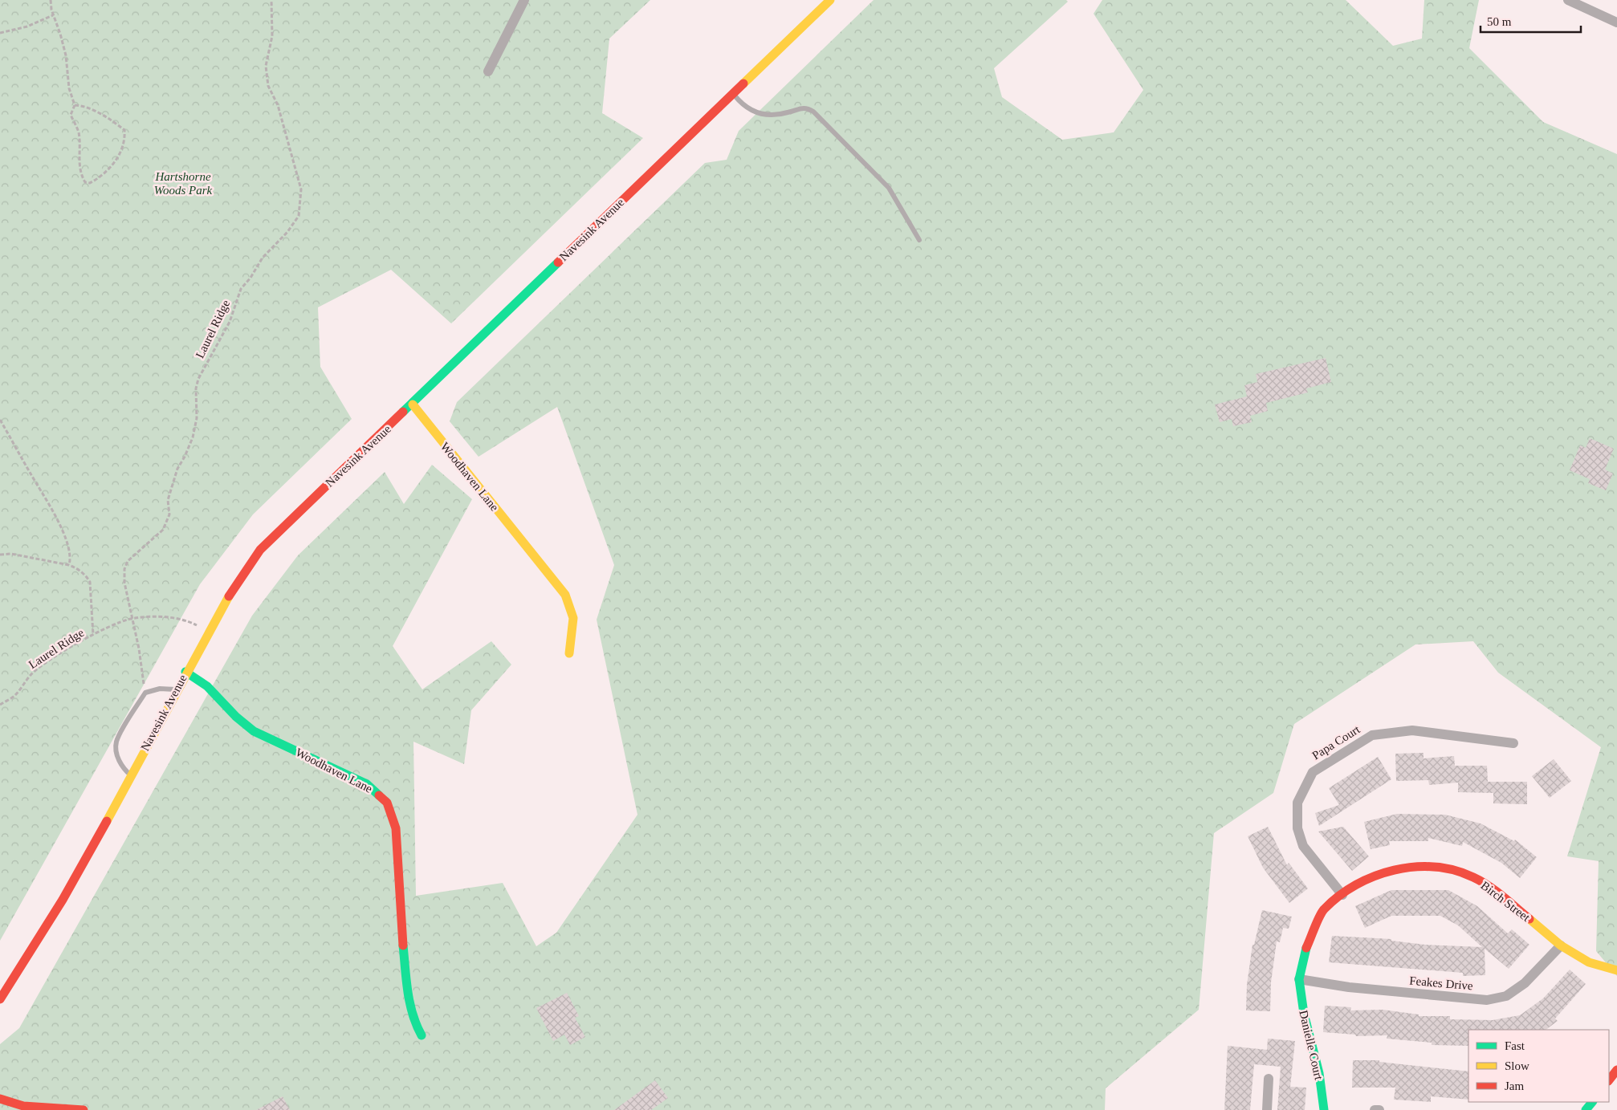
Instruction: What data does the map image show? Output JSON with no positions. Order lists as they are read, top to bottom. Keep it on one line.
{"streets":{"main road":["Navesink Avenue","Woodhaven Lane","Birch Street","Danielle Court"],"street":["Papa Court","Feakes Drive"],"path":["Laurel Ridge"]},"crossings":[["Navesink Avenue","Laurel Ridge"],["Navesink Avenue","Woodhaven Lane"],["Papa Court","Birch Street"],["Birch Street","Feakes Drive"],["Birch Street","Danielle Court"],["Feakes Drive","Danielle Court"]],"parks":["Hartshorne Woods Park"],"legend":["Fast","Slow","Jam"],"scale_bar":"50 m"}
